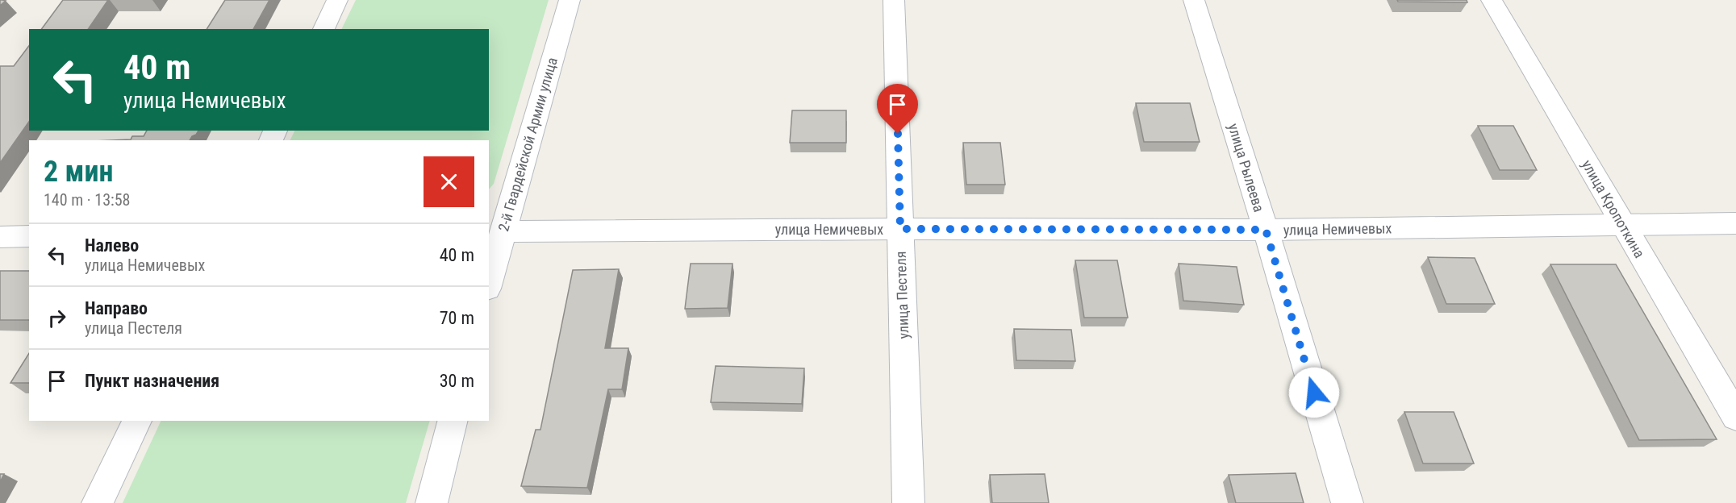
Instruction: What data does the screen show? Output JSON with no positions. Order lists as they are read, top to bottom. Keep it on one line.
{"streets":{"street":["2-й Гвардейской Армии улица","улица Рылеева","улица Кропоткина","улица Немичевых","улица Пестеля"]},"crossings":[["2-й Гвардейской Армии улица","улица Немичевых"],["улица Рылеева","улица Немичевых"],["улица Кропоткина","улица Немичевых"],["улица Немичевых","улица Пестеля"]],"page":{"turn":["40 m","улица Немичевых"],"heading":["2 мин","140 m · 13:58"],"list":[{"name":"Налево","note":"улица Немичевых","value":"40 m"},{"name":"Направо","note":"улица Пестеля","value":"70 m"},{"name":"Пункт назначения","value":"30 m"}]}}
